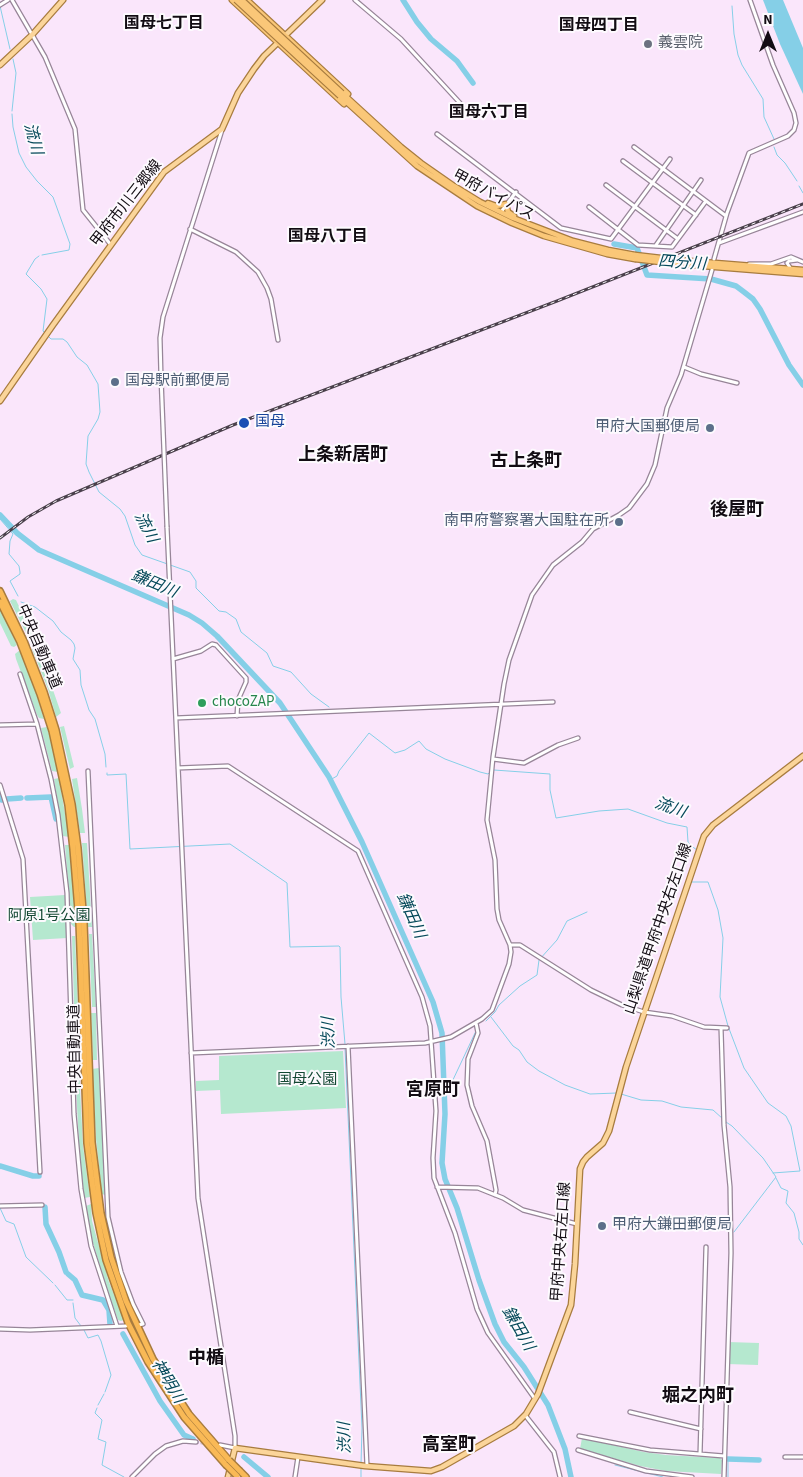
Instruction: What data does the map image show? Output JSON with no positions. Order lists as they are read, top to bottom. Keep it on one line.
{"streets":{"highway":["甲府バイパス","中央自動車道"],"main road":["甲府市川三郷線","山梨県道甲府中央右左口線","甲府中央右左口線"]},"crossings":[["山梨県道甲府中央右左口線","甲府中央右左口線"]],"districts":["国母七丁目","国母四丁目","国母六丁目","国母八丁目","上条新居町","古上条町","後屋町","宮原町","中楯","堀之内町","高室町"],"water":["流川","四分川","鎌田川","渋川","神明川"],"parks":["阿原1号公園","国母公園"],"places":["義雲院","国母駅前郵便局","国母","甲府大国郵便局","南甲府警察署大国駐在所","chocoZAP","甲府大鎌田郵便局"],"north":"top"}
